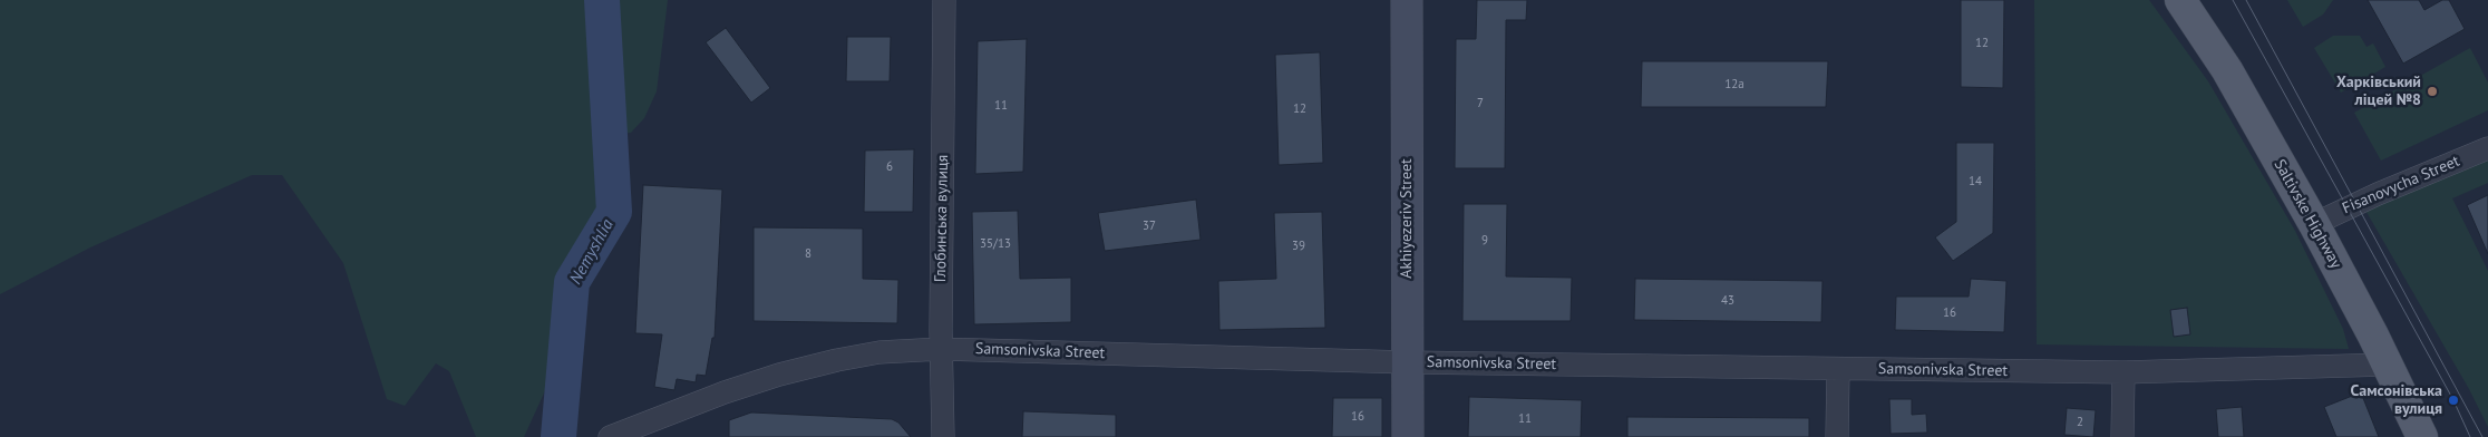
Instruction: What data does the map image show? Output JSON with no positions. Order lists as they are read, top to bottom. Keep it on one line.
{"streets":{"main road":["Saltivske Highway","Akhiyezeriv Street"],"street":["Fisanovycha Street","Глобинська вулиця","Samsonivska Street"]},"crossings":[["Fisanovycha Street","Saltivske Highway"],["Saltivske Highway","Samsonivska Street"],["Глобинська вулиця","Samsonivska Street"],["Akhiyezeriv Street","Samsonivska Street"]],"water":["Nemyshlia"],"places":["Харківський ліцей №8","Самсонівська вулиця"],"house_numbers":["12","12а","7","11","12","6","14","37","9","35/13","39","8","43","16","16","11","2"]}
